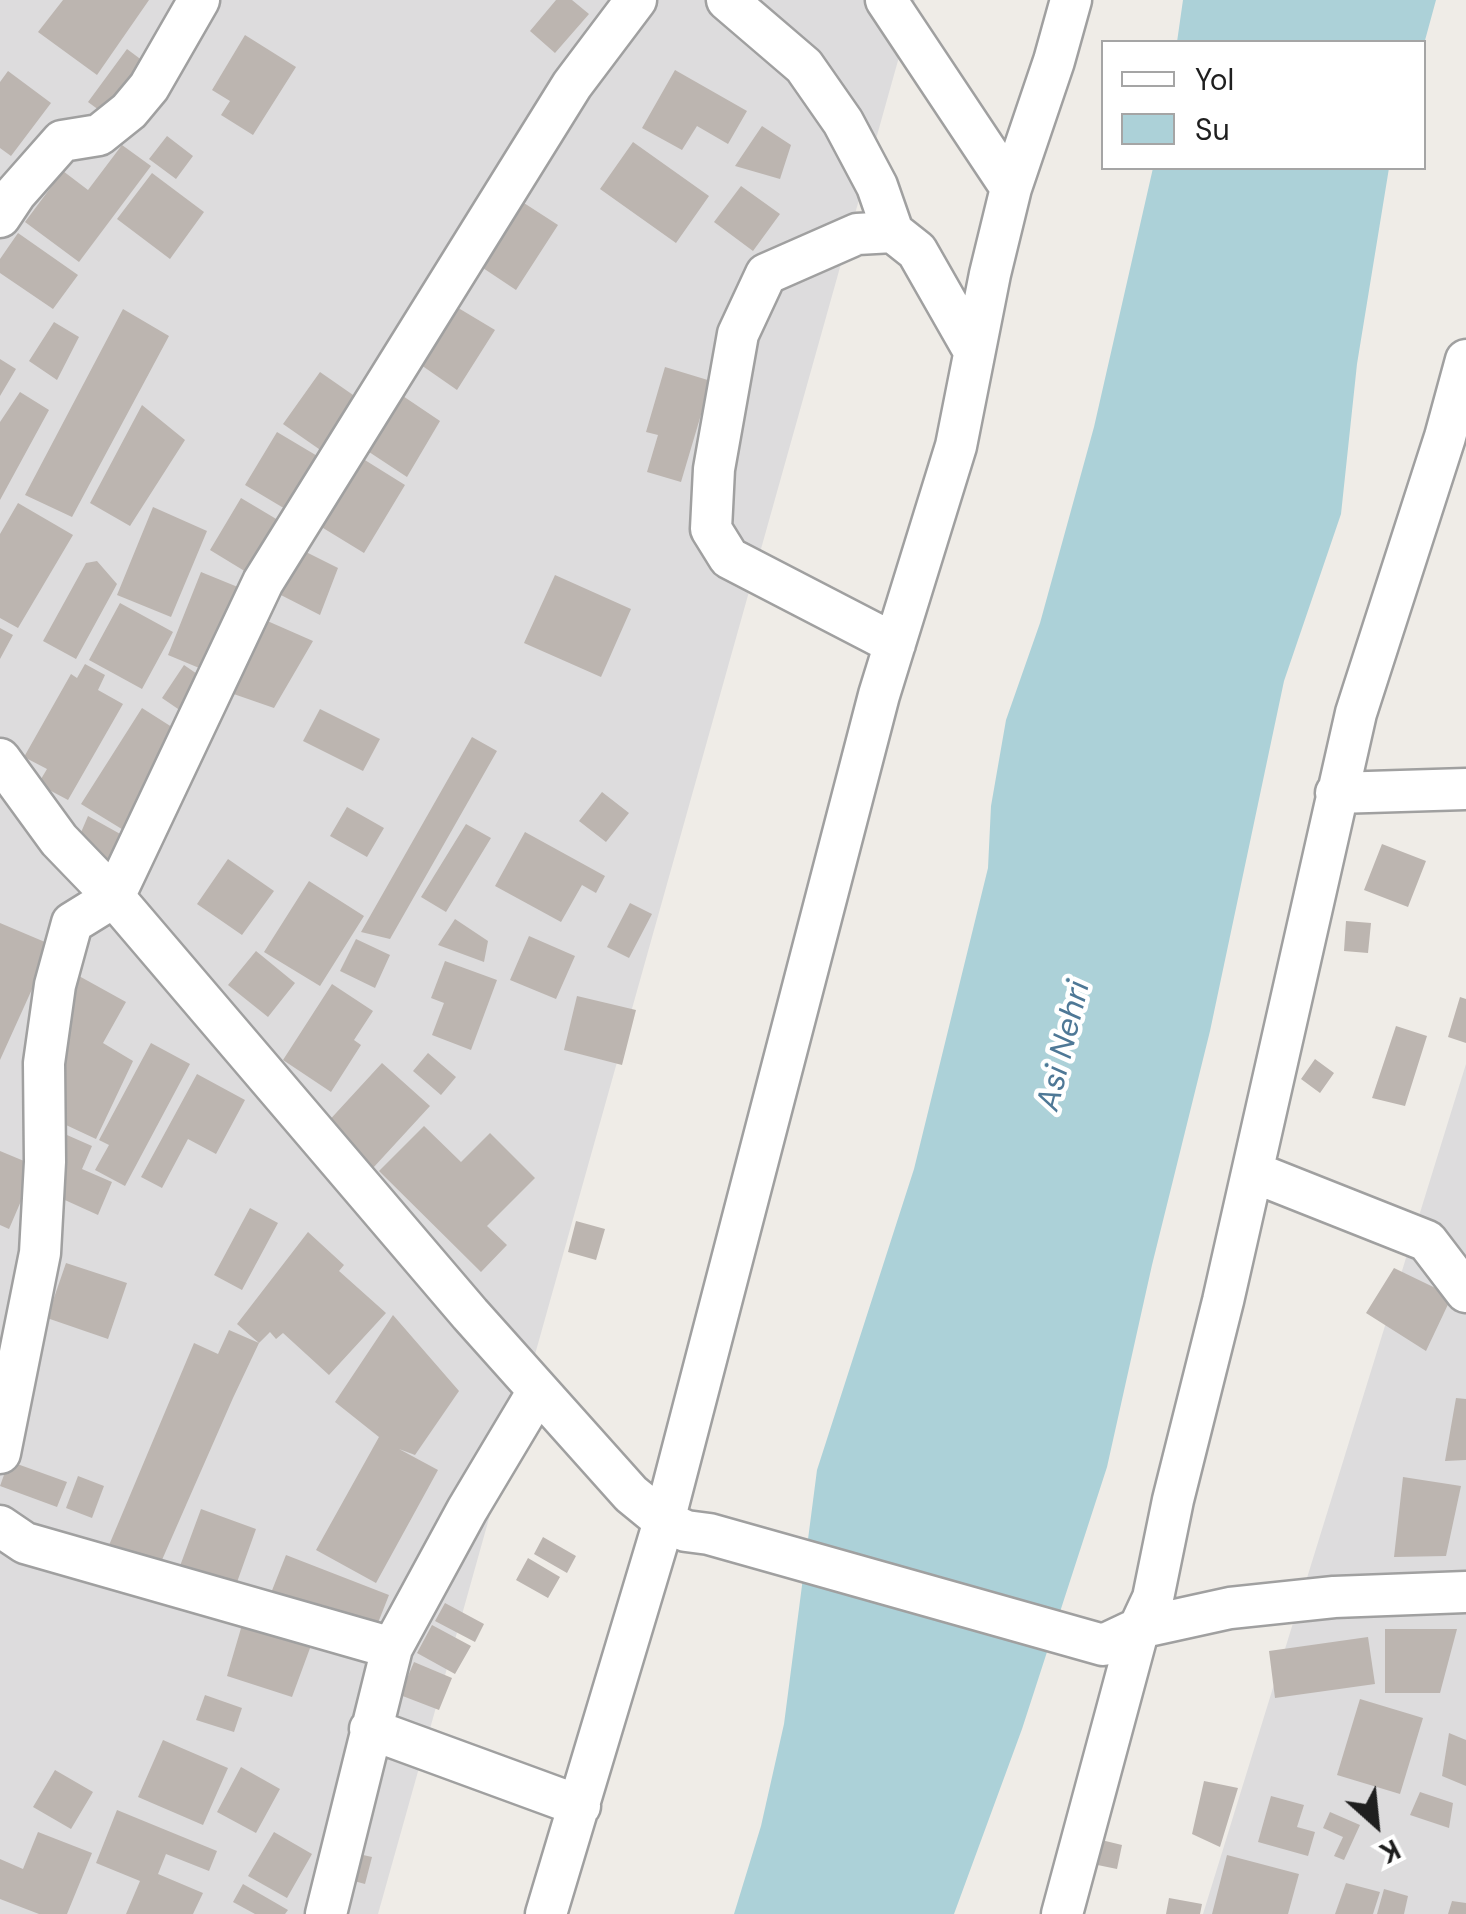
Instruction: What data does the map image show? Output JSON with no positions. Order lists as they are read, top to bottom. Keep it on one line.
{"water":["Asi Nehri"],"legend":["Yol","Su"],"north":"bottom right"}
